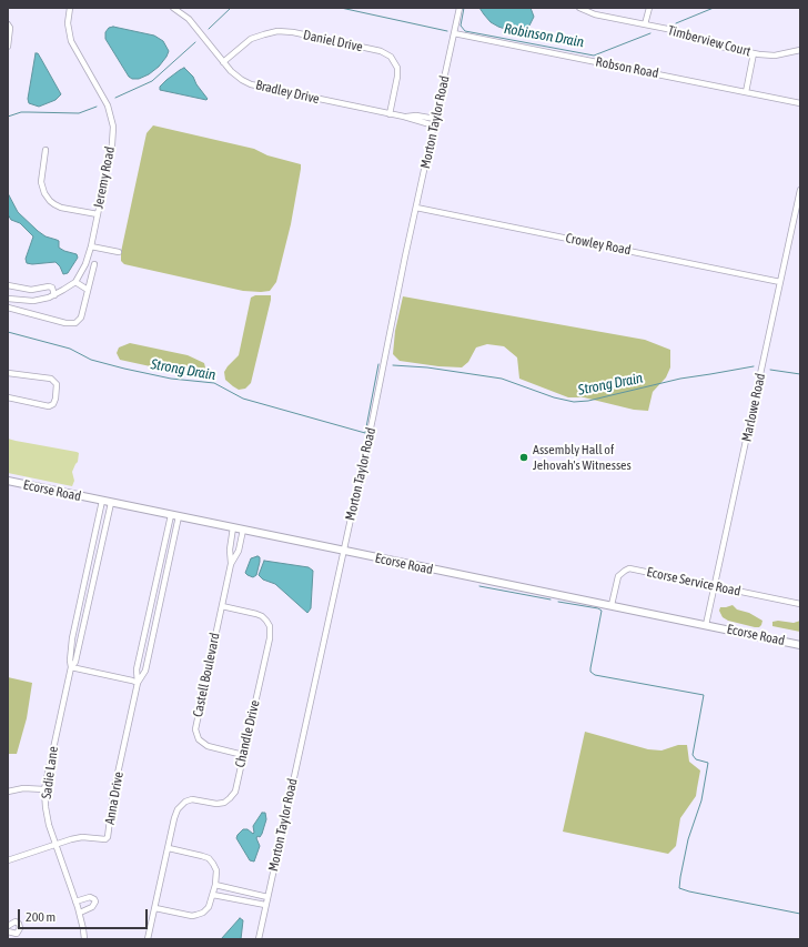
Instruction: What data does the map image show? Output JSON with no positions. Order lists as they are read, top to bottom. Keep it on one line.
{"streets":{"main road":["Ecorse Road"],"street":["Daniel Drive","Timberview Court","Robson Road","Bradley Drive","Morton Taylor Road","Jeremy Road","Crowley Road","Marlowe Road","Ecorse Service Road","Castell Boulevard","Chandle Drive","Sadie Lane","Anna Drive"]},"crossings":[["Daniel Drive","Bradley Drive"],["Robson Road","Morton Taylor Road"],["Bradley Drive","Morton Taylor Road"],["Morton Taylor Road","Crowley Road"],["Morton Taylor Road","Ecorse Road"],["Crowley Road","Marlowe Road"],["Marlowe Road","Ecorse Road"],["Marlowe Road","Ecorse Service Road"],["Ecorse Road","Ecorse Service Road"],["Ecorse Road","Castell Boulevard"],["Ecorse Road","Sadie Lane"],["Ecorse Road","Anna Drive"],["Castell Boulevard","Chandle Drive"],["Sadie Lane","Anna Drive"]],"water":["Robinson Drain","Strong Drain"],"places":["Assembly Hall of Jehovah's Witnesses"],"scale_bar":"200 m"}
